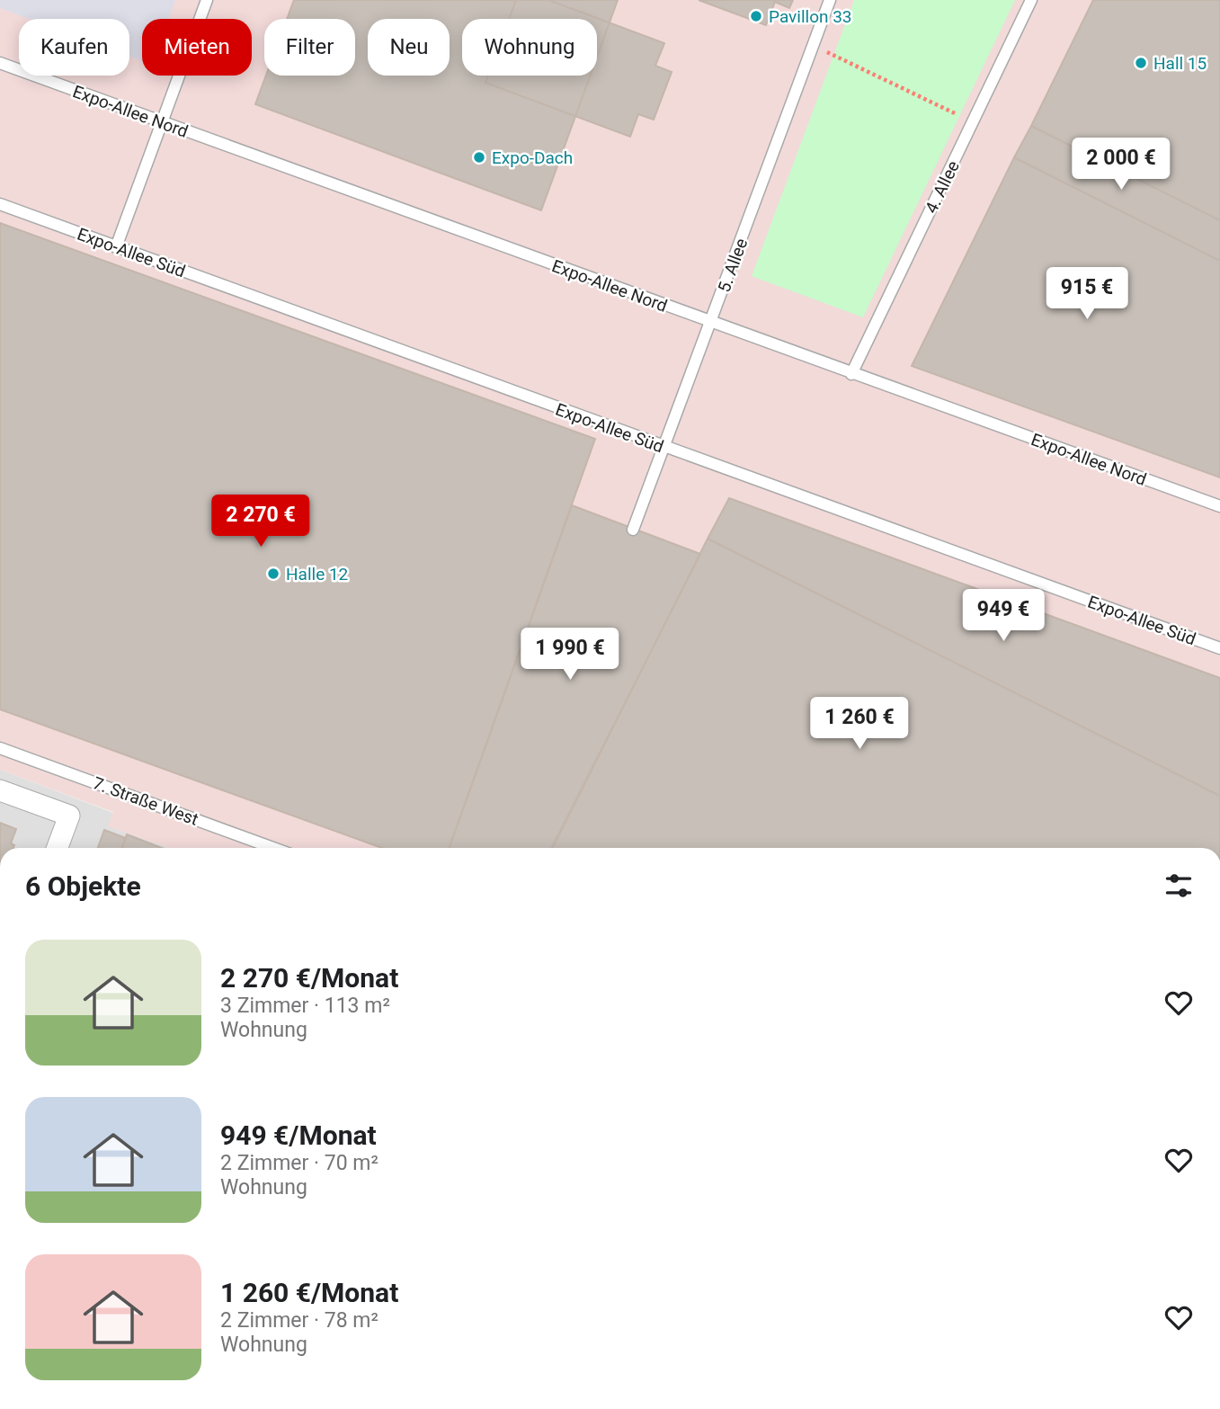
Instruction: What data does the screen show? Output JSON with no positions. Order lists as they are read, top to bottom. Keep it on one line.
{"streets":{"lane":["Expo-Allee Nord","4. Allee","Expo-Allee Süd","5. Allee","7. Straße West"]},"crossings":[["Expo-Allee Nord","4. Allee"],["Expo-Allee Nord","5. Allee"],["Expo-Allee Süd","5. Allee"]],"places":["Pavillon 33","Hall 15","Expo-Dach","Halle 12"],"page":{"chip":["Kaufen","Mieten","Filter","Neu","Wohnung"],"price":["2 000 €","915 €","2 270 €","949 €","1 990 €","1 260 €"],"heading":"6 Objekte","list":[{"name":"2 270 €/Monat","note":"3 Zimmer · 113 m² · Wohnung"},{"name":"949 €/Monat","note":"2 Zimmer · 70 m² · Wohnung"},{"name":"1 260 €/Monat","note":"2 Zimmer · 78 m² · Wohnung"}]}}
